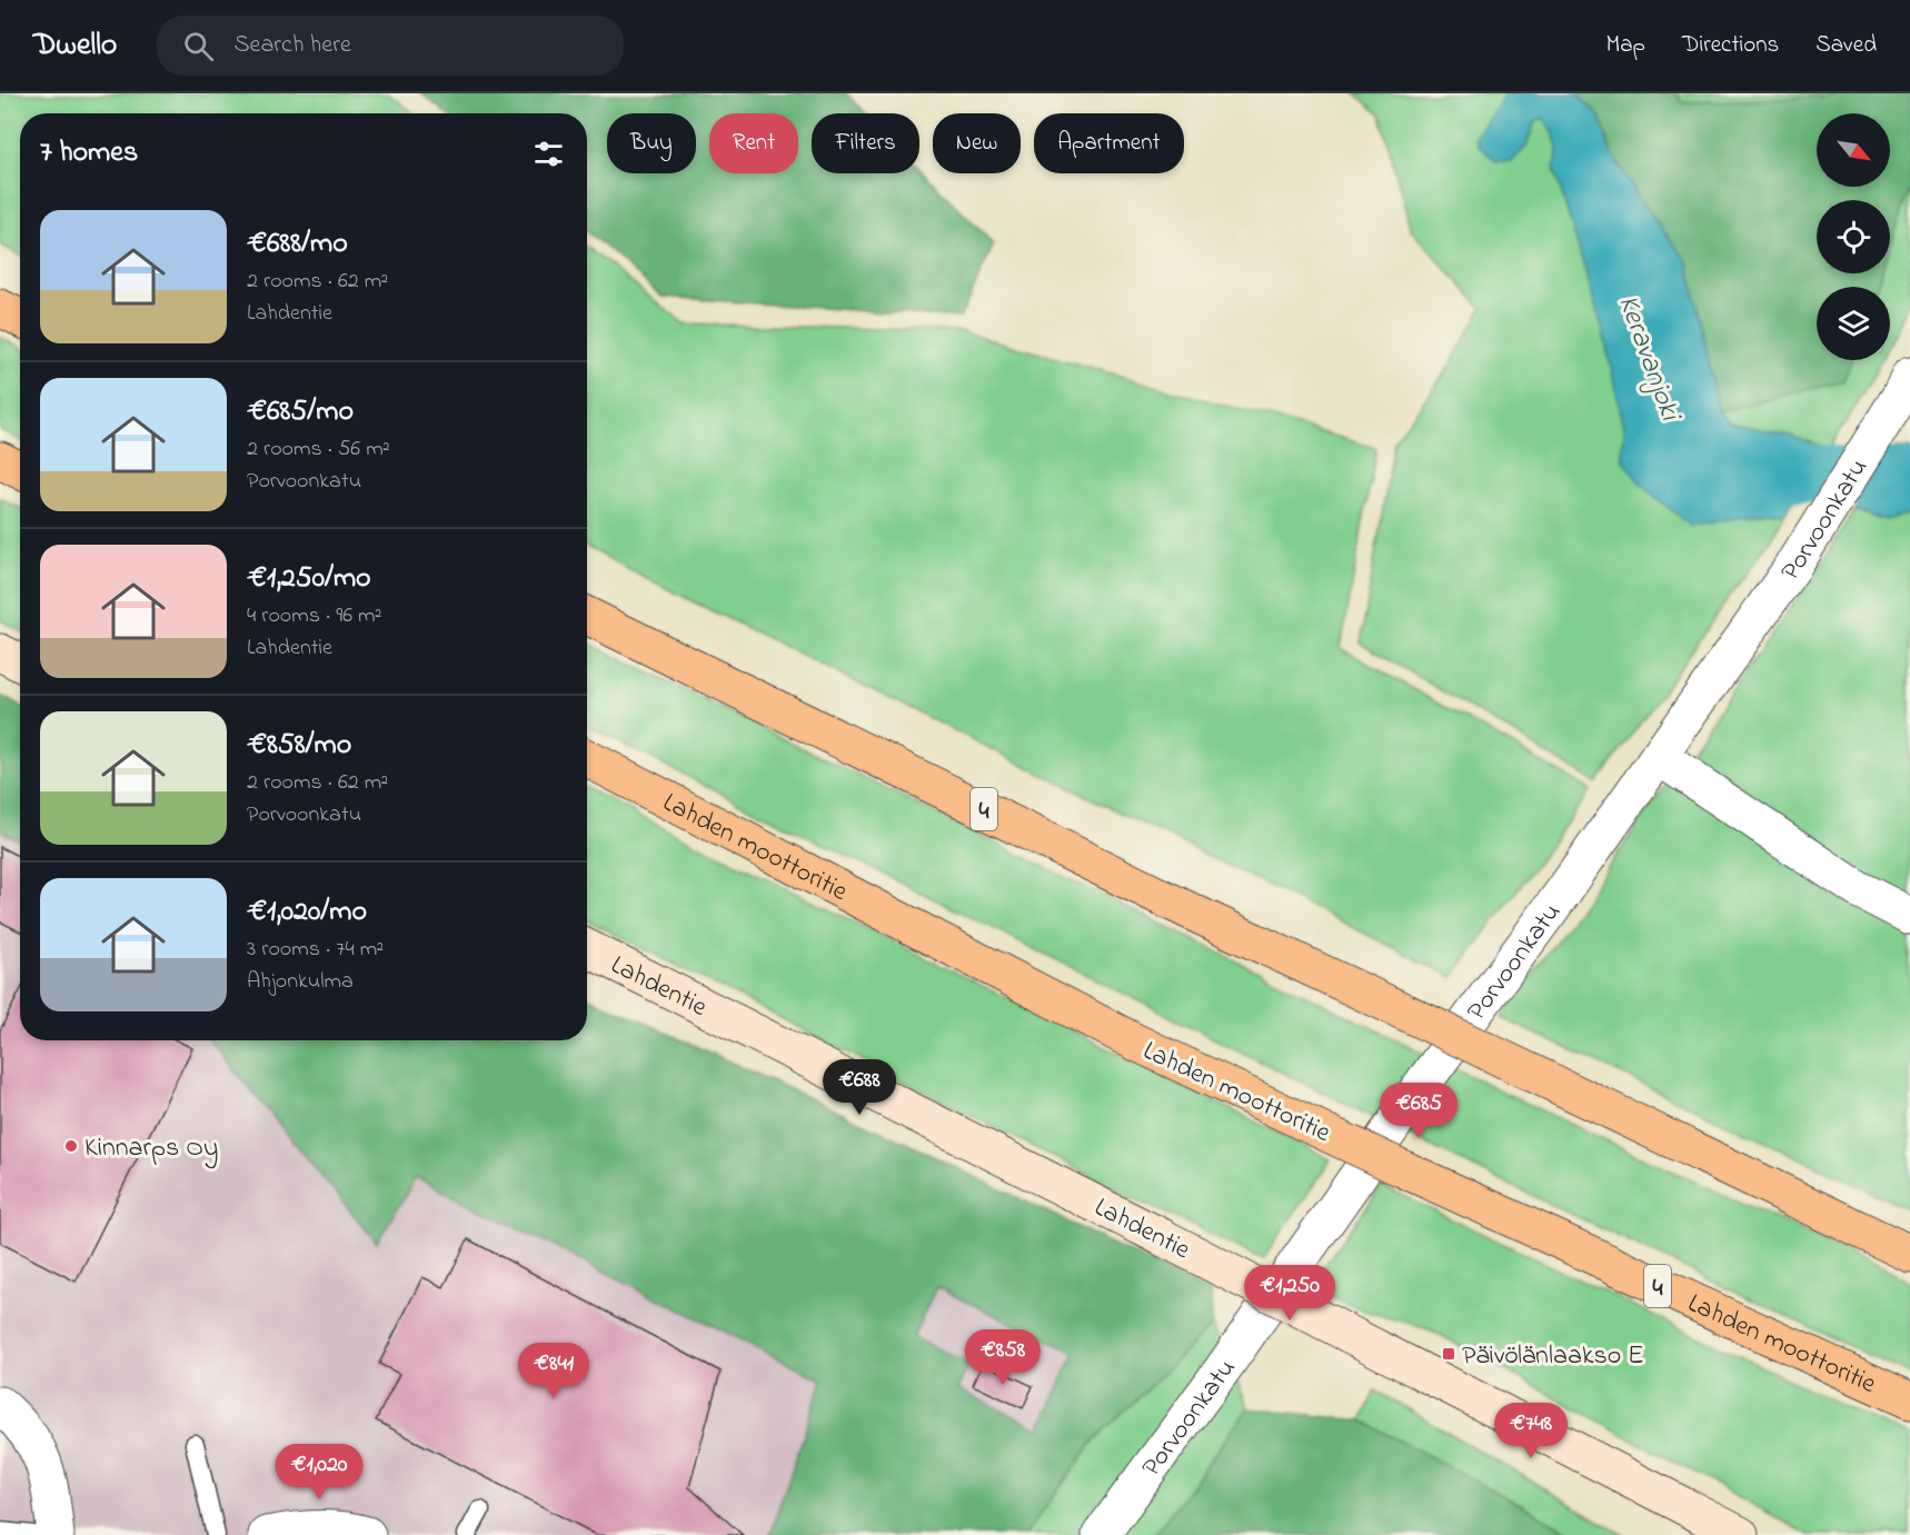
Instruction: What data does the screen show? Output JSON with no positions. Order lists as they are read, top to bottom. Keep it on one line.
{"streets":{"highway":["4","Lahden moottoritie"],"main road":["Lahdentie"],"street":["Porvoonkatu"]},"water":["Keravanjoki"],"places":{"other":["Kinnarps Oy"],"transit":["Päivölänlaakso E"]},"north":"bottom right","page":{"header":"Dwello","search":"Search here","nav":["Map","Directions","Saved"],"chip":["Buy","Rent","Filters","New","Apartment"],"heading":"7 homes","list":[{"name":"€688/mo","note":"2 rooms · 62 m² · Lahdentie"},{"name":"€685/mo","note":"2 rooms · 56 m² · Porvoonkatu"},{"name":"€1,250/mo","note":"4 rooms · 96 m² · Lahdentie"},{"name":"€858/mo","note":"2 rooms · 62 m² · Porvoonkatu"},{"name":"€1,020/mo","note":"3 rooms · 74 m² · Ahjonkulma"}],"price":["€688","€685","€1,250","€858","€841","€748","€1,020"]}}
